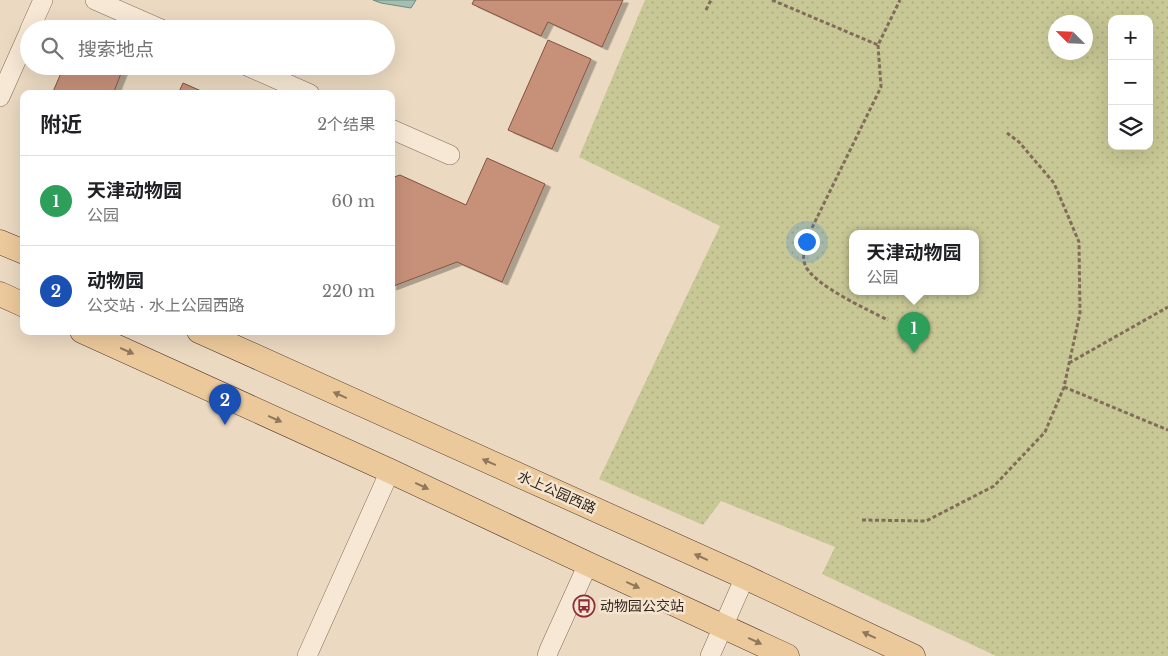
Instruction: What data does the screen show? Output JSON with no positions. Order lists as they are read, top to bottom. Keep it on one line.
{"streets":{"main road":["水上公园西路"]},"places":{"bus stop":["动物园公交站"]},"north":"top left","page":{"map_buttons":["+","−"],"search":"搜索地点","heading":["附近","2个结果"],"list":[{"mark":"1","name":"天津动物园","note":"公园","value":"60 m"},{"mark":"2","name":"动物园","note":"公交站 · 水上公园西路","value":"220 m"}],"popup":["天津动物园","公园"],"pins":["1","2"]}}
